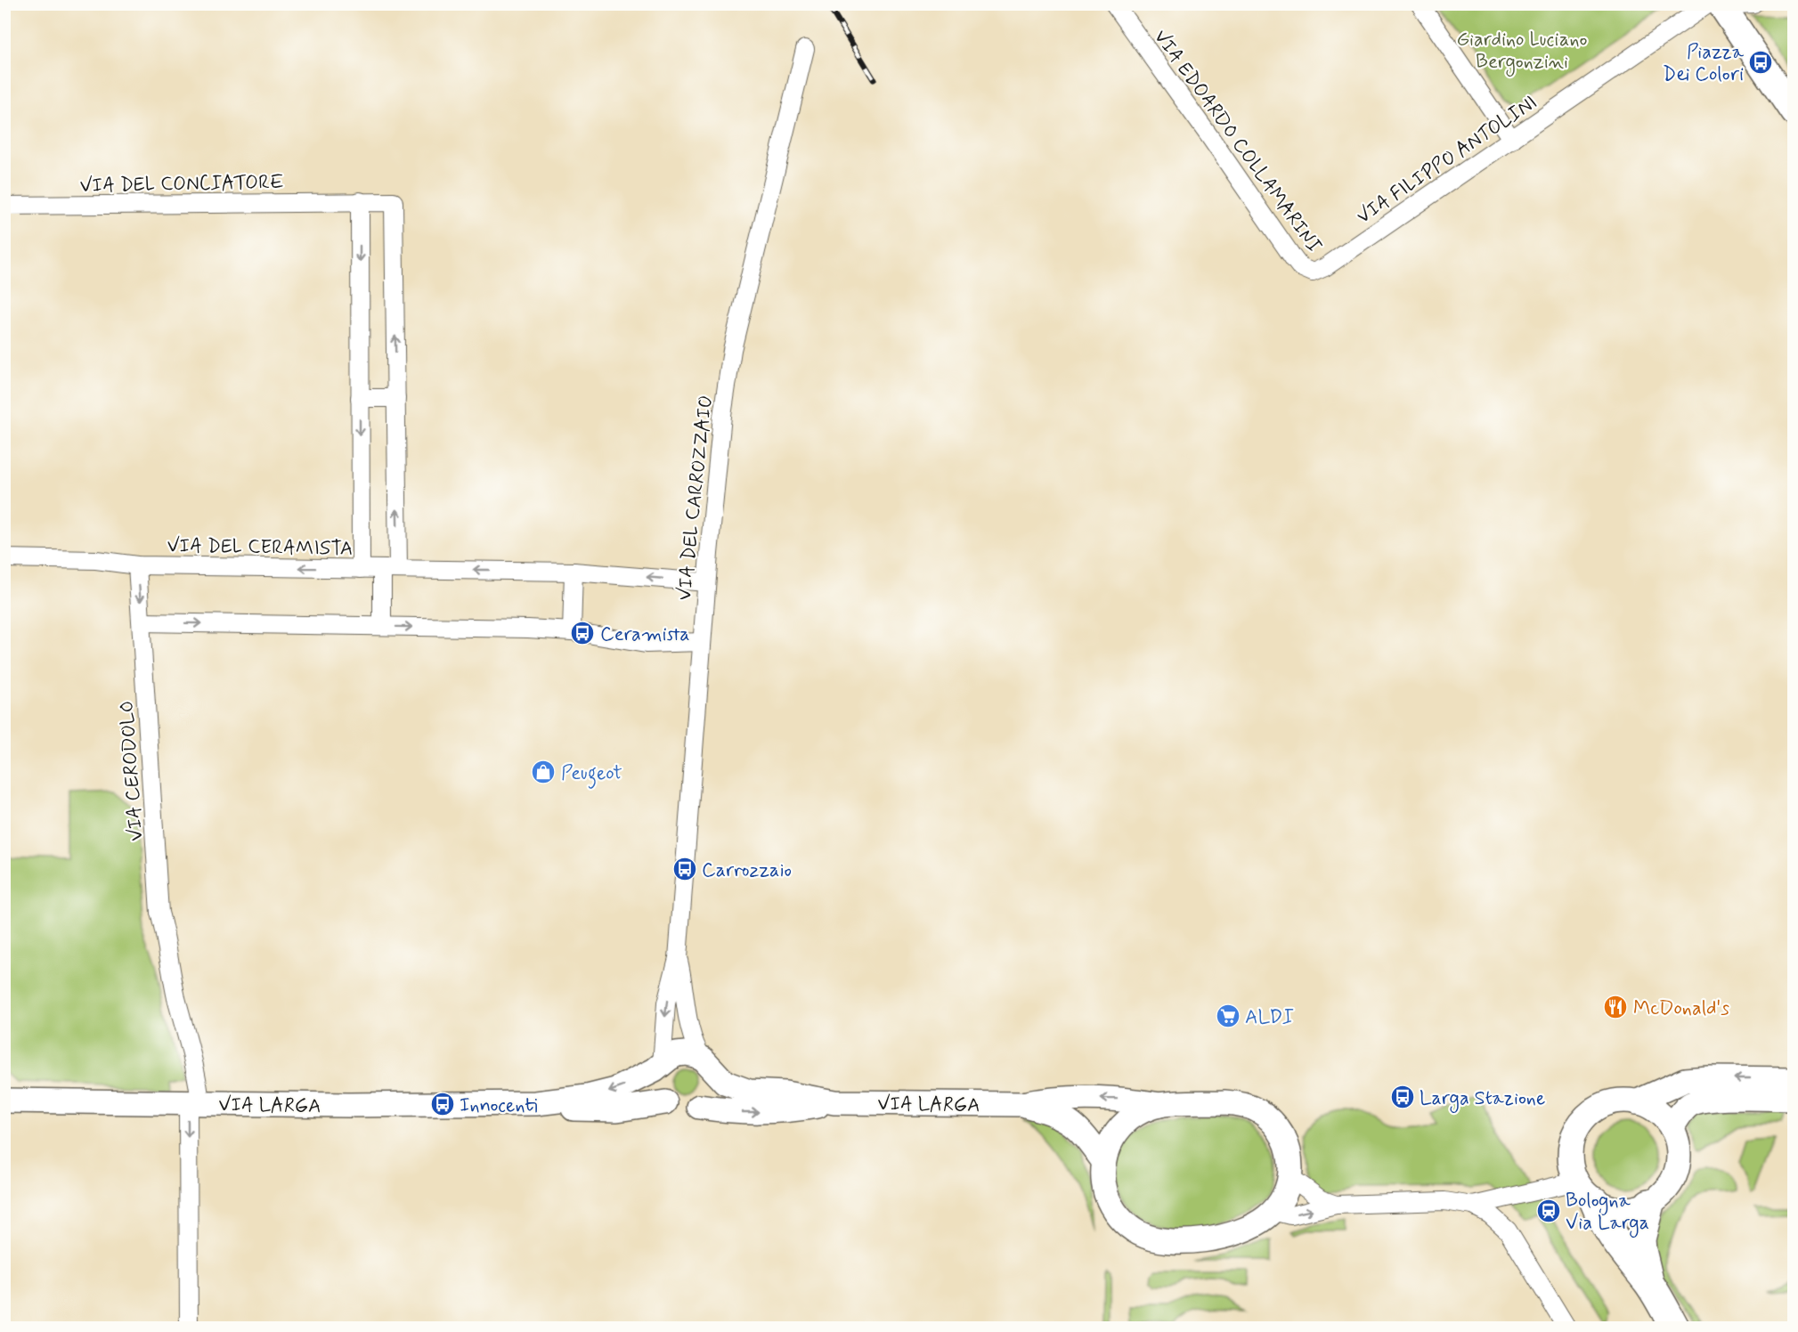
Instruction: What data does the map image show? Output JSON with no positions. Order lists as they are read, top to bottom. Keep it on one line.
{"streets":{"main road":["VIA LARGA"],"street":["VIA EDOARDO COLLAMARINI","VIA FILIPPO ANTOLINI","VIA DEL CONCIATORE","VIA DEL CARROZZAIO","VIA DEL CERAMISTA","VIA CERODOLO"]},"crossings":[["VIA EDOARDO COLLAMARINI","VIA FILIPPO ANTOLINI"],["VIA DEL CARROZZAIO","VIA DEL CERAMISTA"],["VIA DEL CARROZZAIO","VIA LARGA"],["VIA DEL CERAMISTA","VIA CERODOLO"],["VIA CERODOLO","VIA LARGA"]],"one_way":["VIA CERODOLO"],"parks":["Giardino Luciano Bergonzini"],"places":{"bus stop":["Piazza Dei Colori","Ceramista","Carrozzaio","Larga Stazione","Innocenti"],"shop":["Peugeot"],"restaurant":["McDonald's"],"supermarket":["ALDI"],"station":["Bologna Via Larga"]}}
